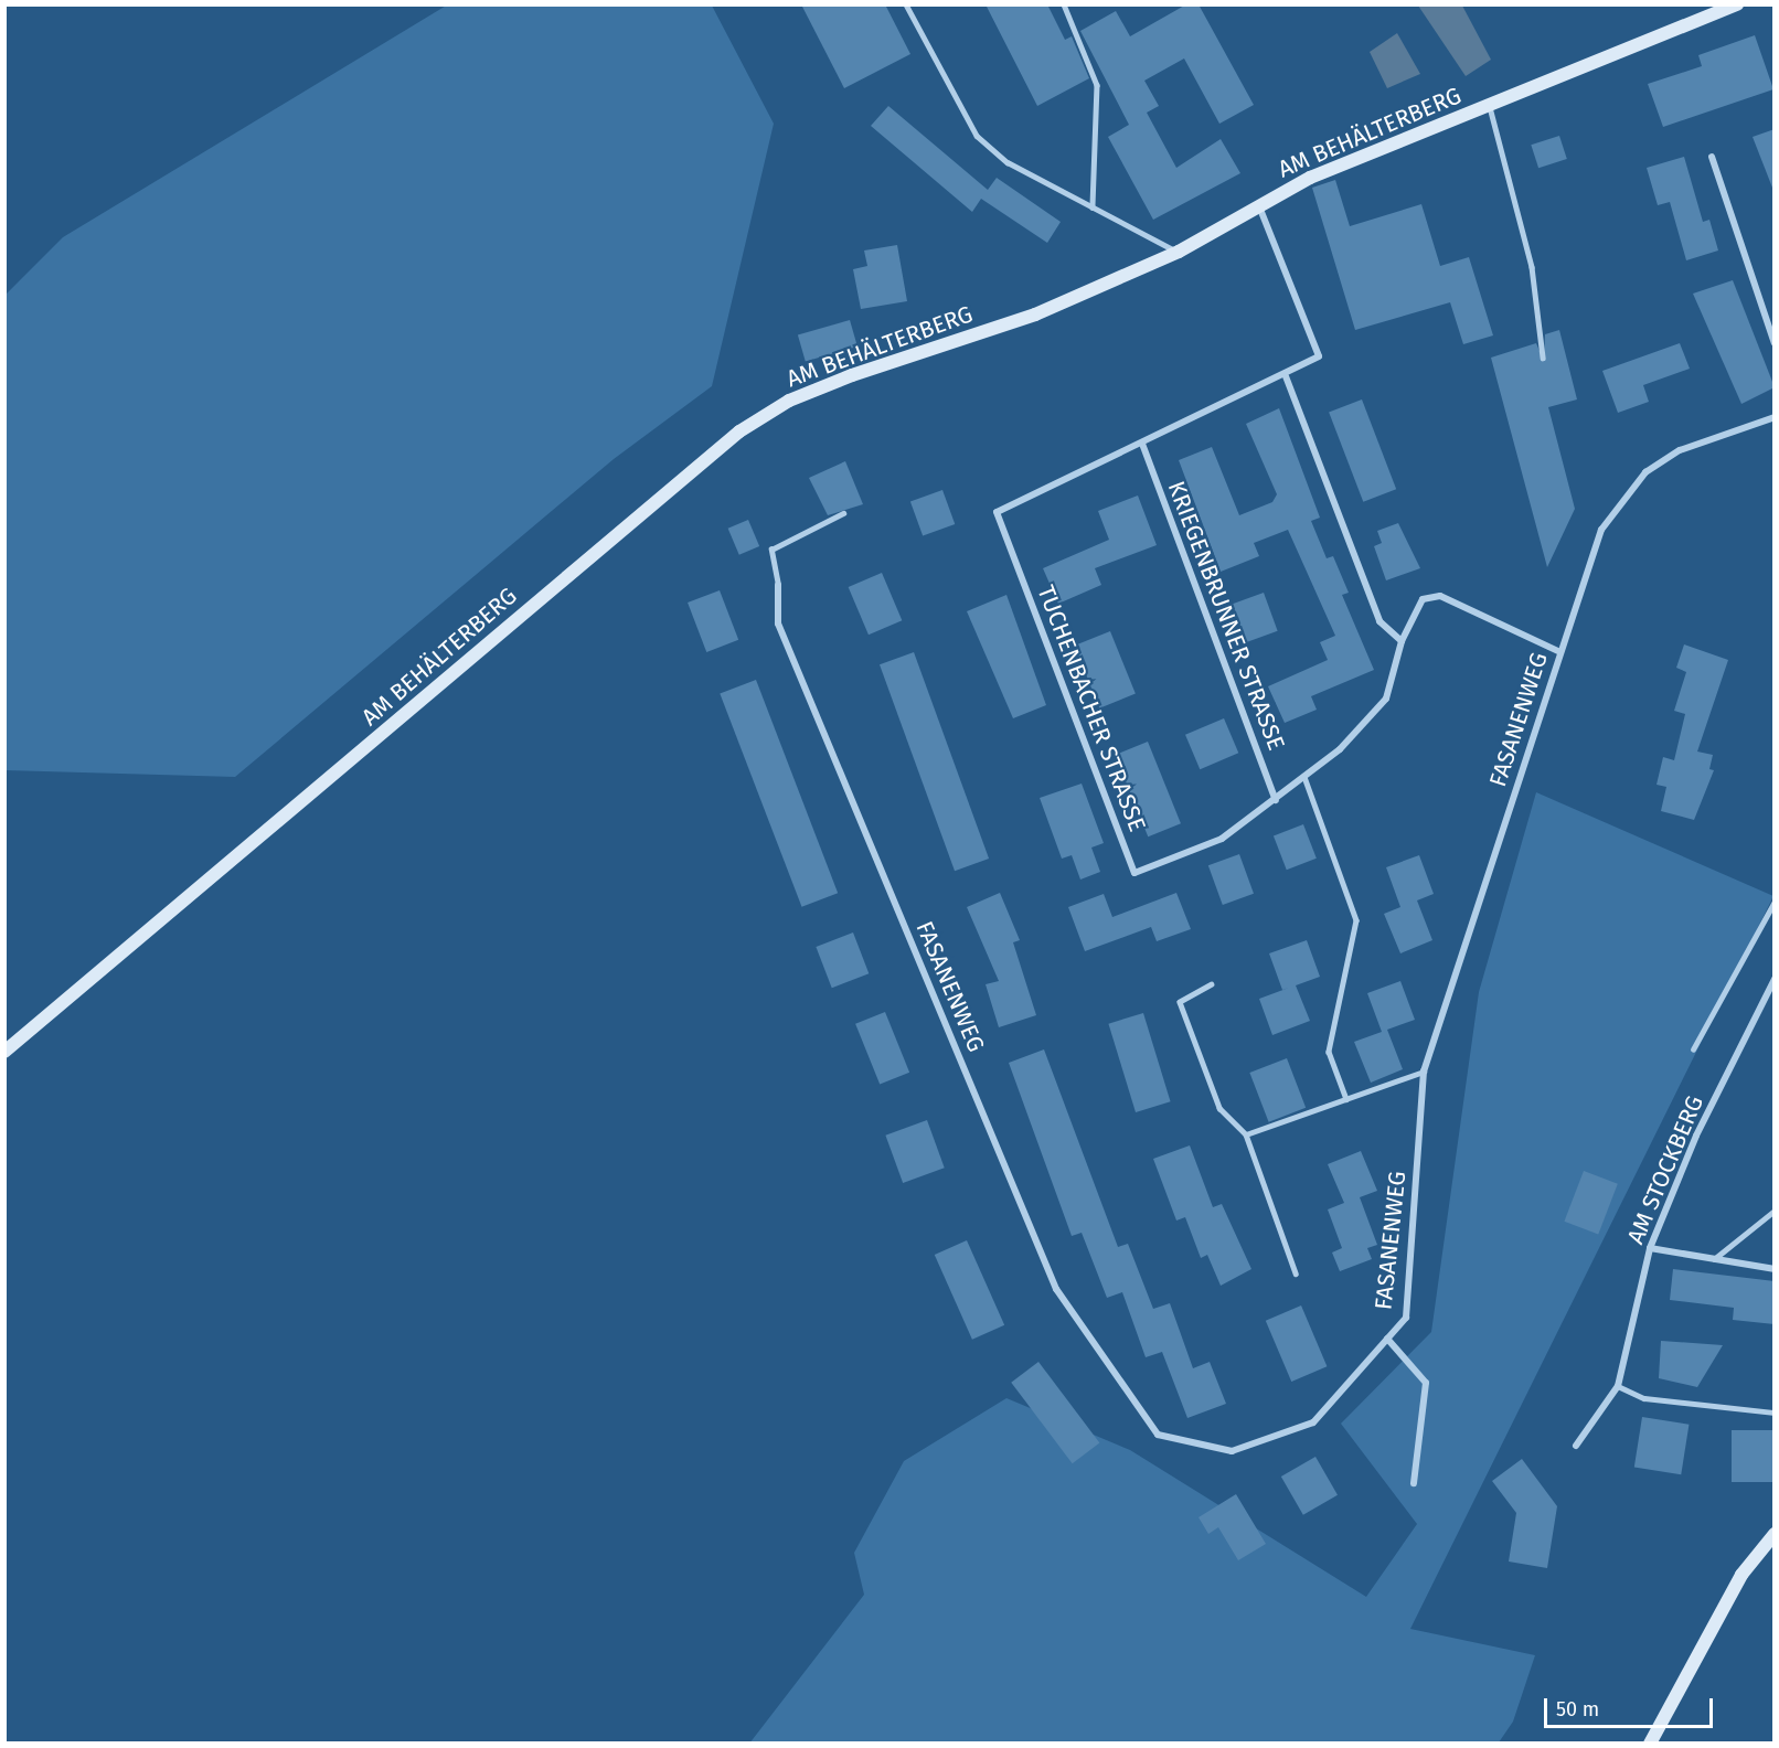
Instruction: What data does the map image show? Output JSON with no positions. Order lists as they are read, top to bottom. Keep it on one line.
{"streets":{"street":["AM BEHÄLTERBERG","KRIEGENBRUNNER STRASSE","TUCHENBACHER STRASSE","FASANENWEG","AM STOCKBERG"]},"crossings":[["AM BEHÄLTERBERG","TUCHENBACHER STRASSE"],["KRIEGENBRUNNER STRASSE","TUCHENBACHER STRASSE"],["TUCHENBACHER STRASSE","FASANENWEG"]],"scale_bar":"50 m"}
